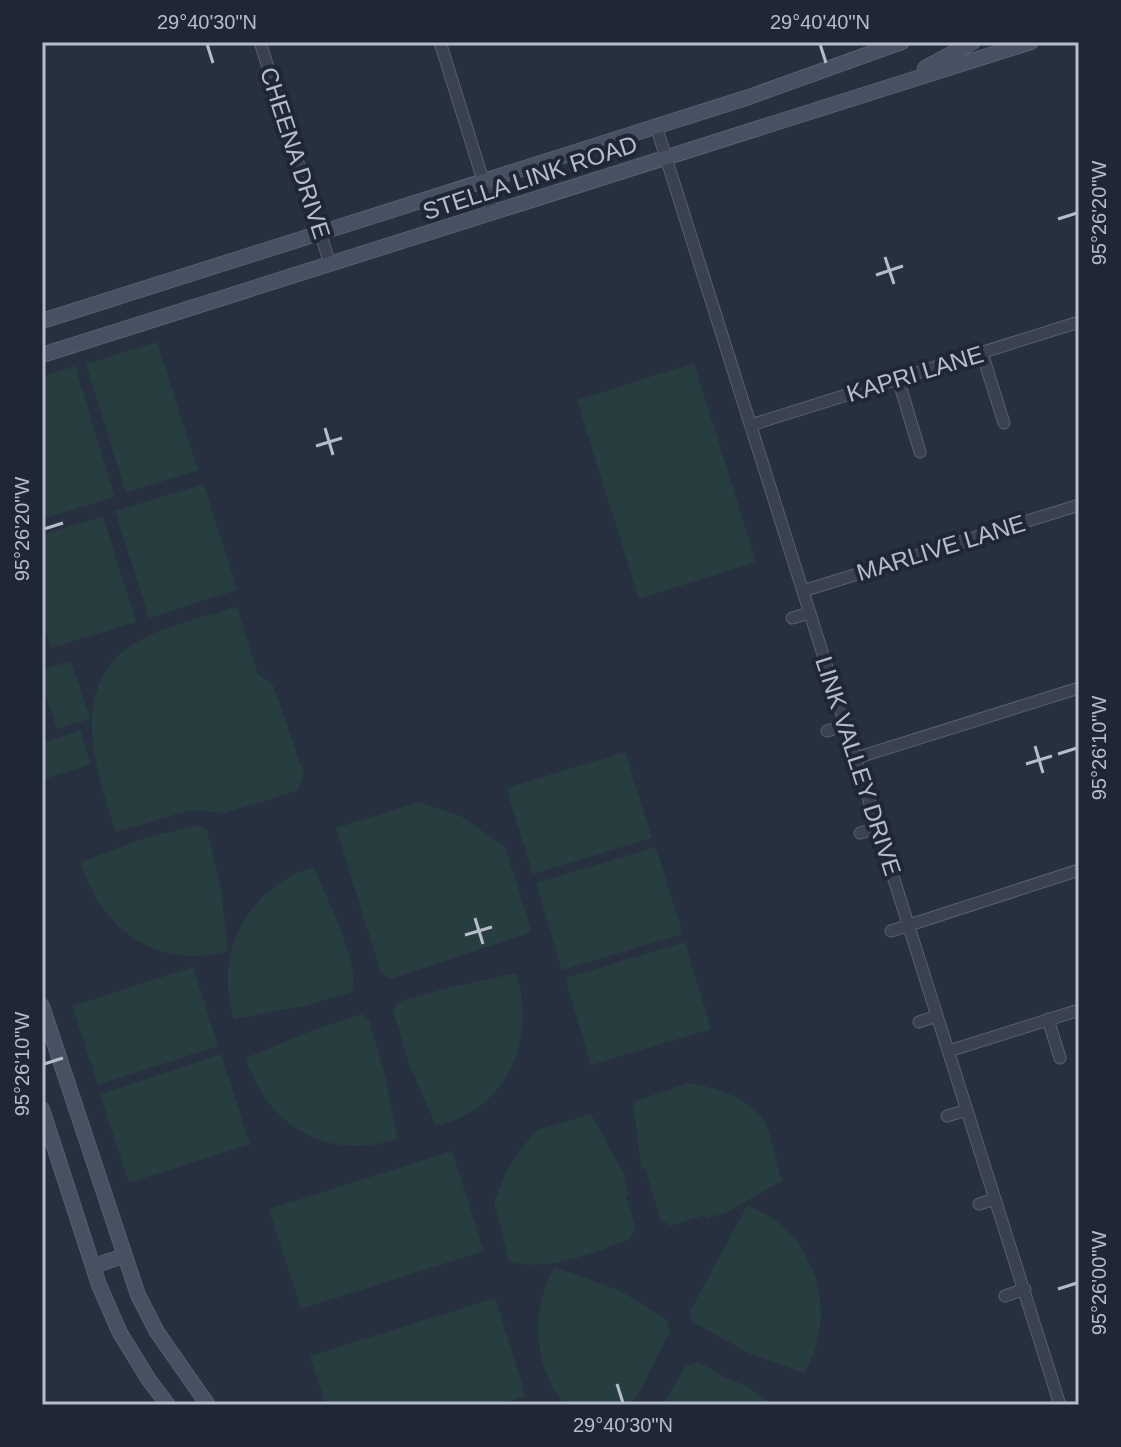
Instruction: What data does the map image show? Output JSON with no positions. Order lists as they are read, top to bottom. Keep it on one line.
{"streets":{"main road":["STELLA LINK ROAD"],"street":["CHEENA DRIVE","KAPRI LANE","MARLIVE LANE","LINK VALLEY DRIVE"]},"crossings":[["CHEENA DRIVE","STELLA LINK ROAD"],["STELLA LINK ROAD","LINK VALLEY DRIVE"],["KAPRI LANE","LINK VALLEY DRIVE"],["MARLIVE LANE","LINK VALLEY DRIVE"]],"coordinates":["29°40'30\"N","29°40'40\"N","95°26'20\"W","95°26'10\"W","95°26'00\"W"]}
